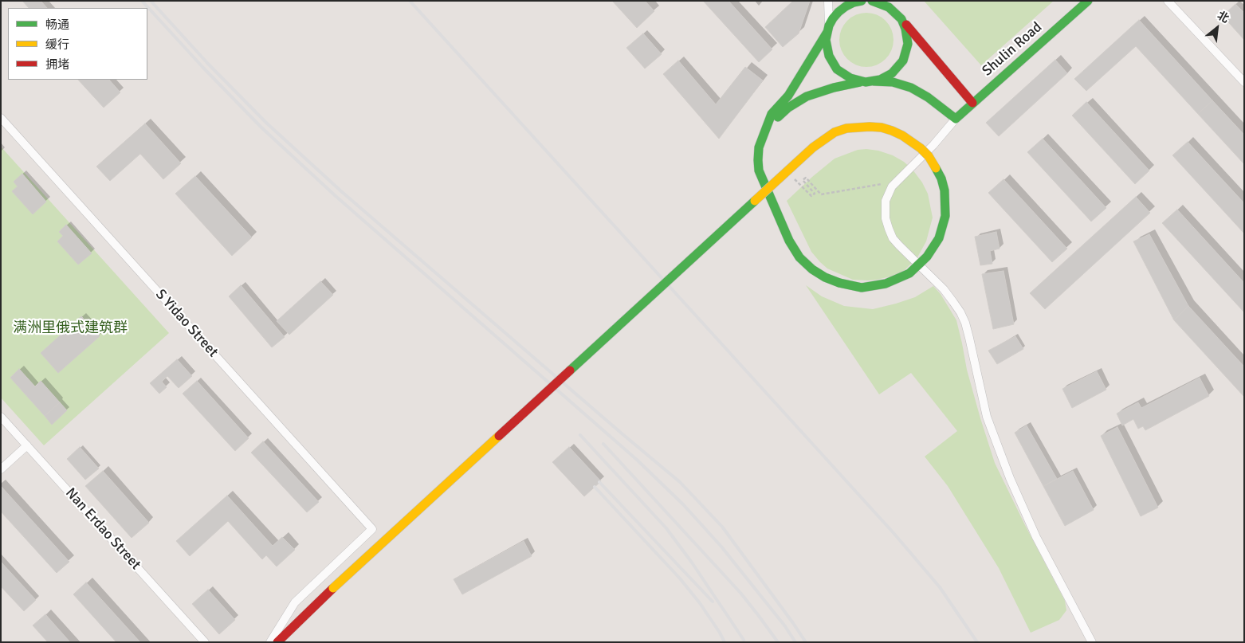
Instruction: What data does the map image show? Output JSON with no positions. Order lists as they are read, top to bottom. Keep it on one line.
{"streets":{"main road":["Shulin Road"],"street":["S Yidao Street","Nan Erdao Street"]},"parks":["满洲里俄式建筑群"],"legend":["畅通","缓行","拥堵"],"north":"top right"}
